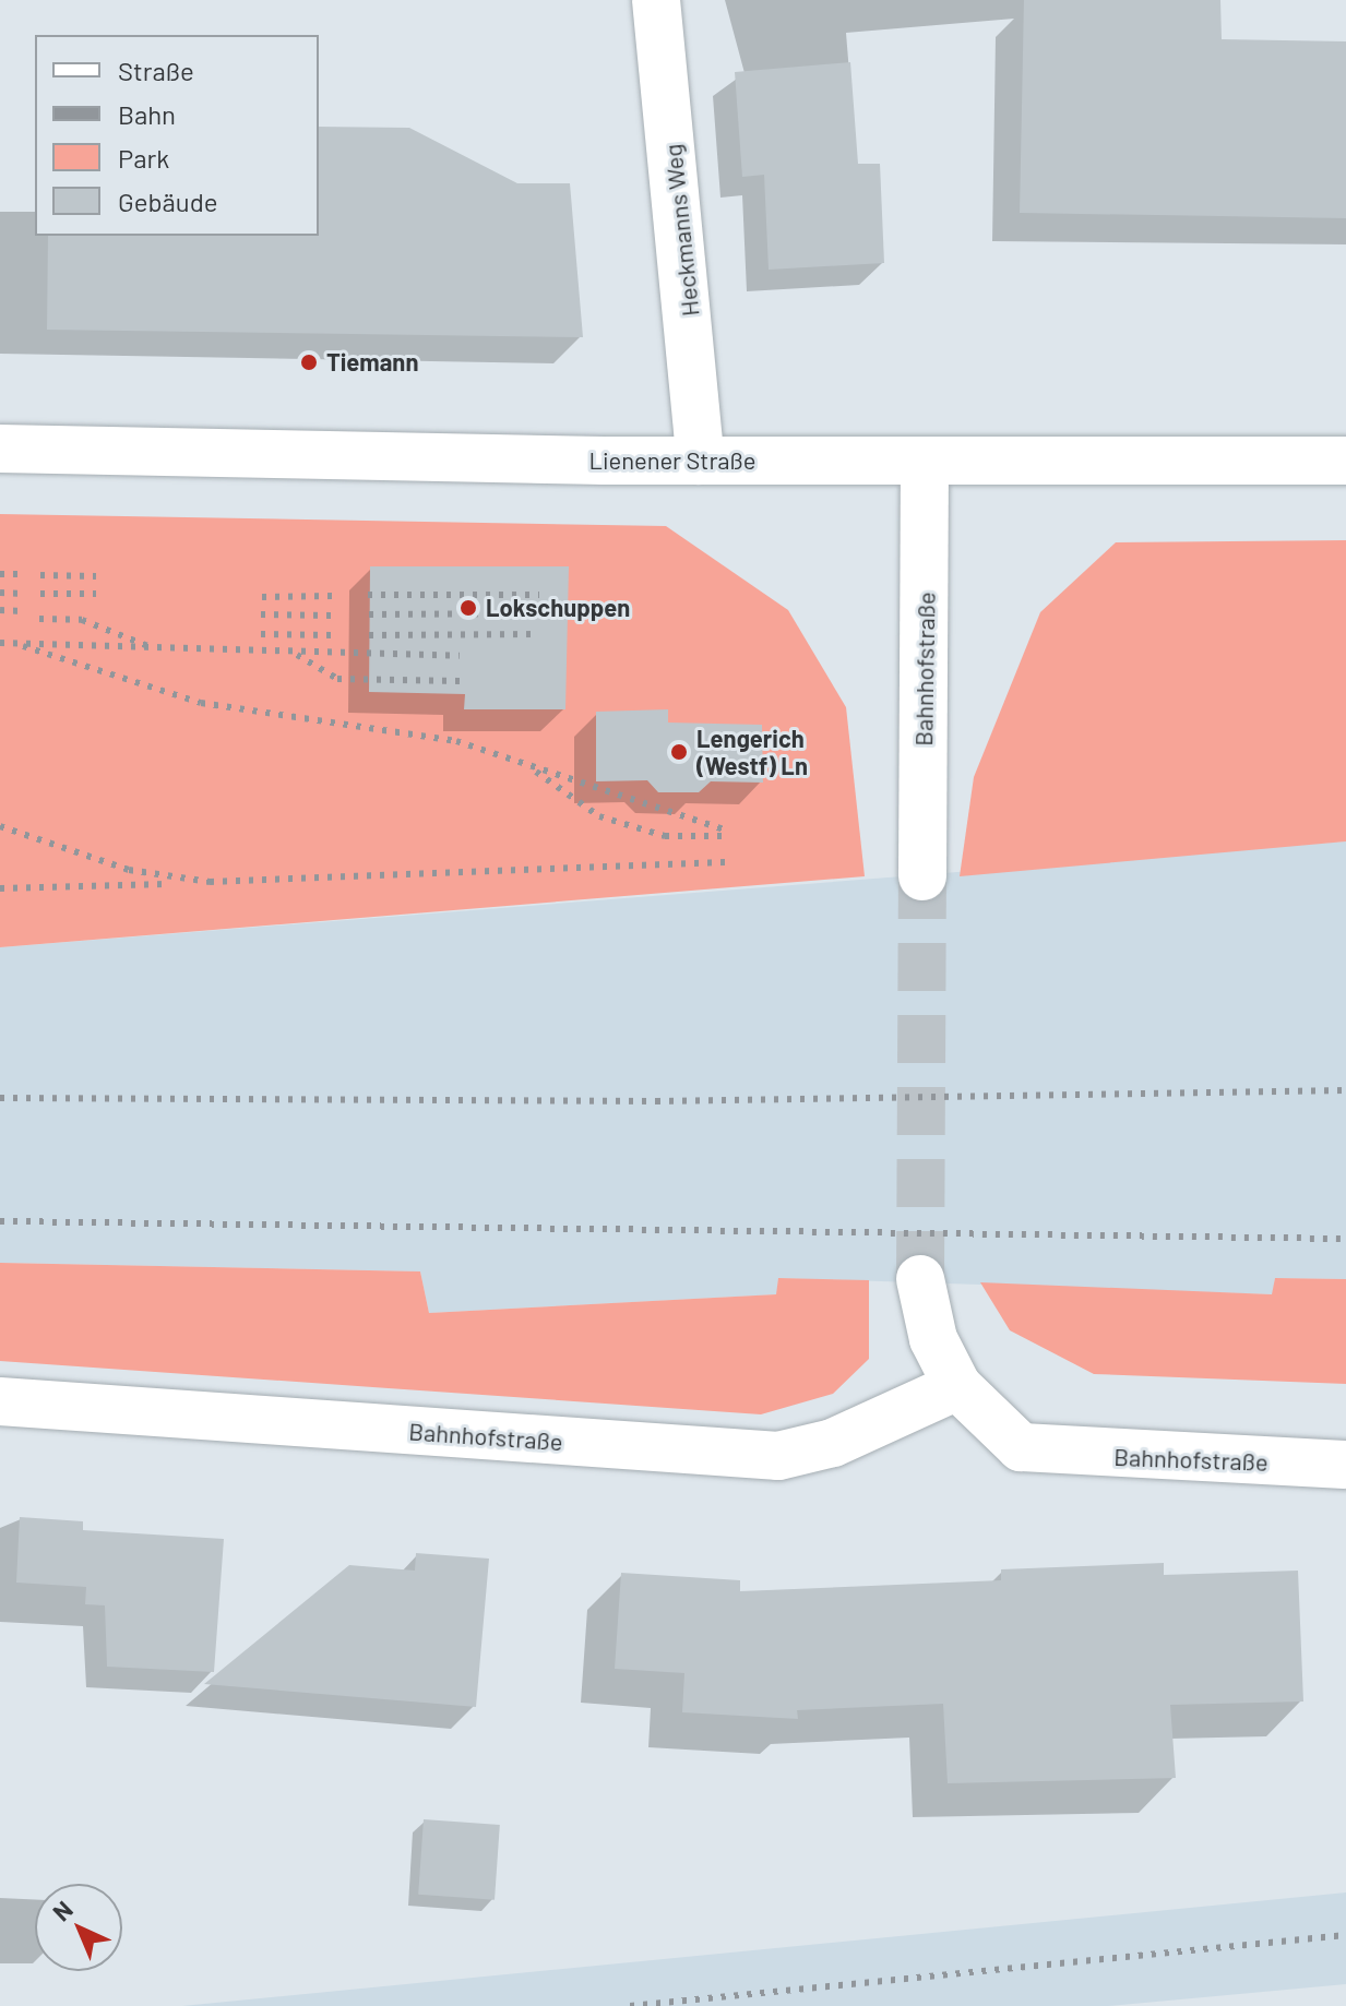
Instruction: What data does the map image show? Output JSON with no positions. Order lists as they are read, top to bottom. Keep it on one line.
{"streets":{"street":["Heckmanns Weg","Lienener Straße","Bahnhofstraße"]},"crossings":[["Heckmanns Weg","Lienener Straße"],["Lienener Straße","Bahnhofstraße"]],"places":["Tiemann","Lokschuppen","Lengerich (Westf) Ln"],"legend":["Straße","Bahn","Park","Gebäude"],"north":"top left"}
